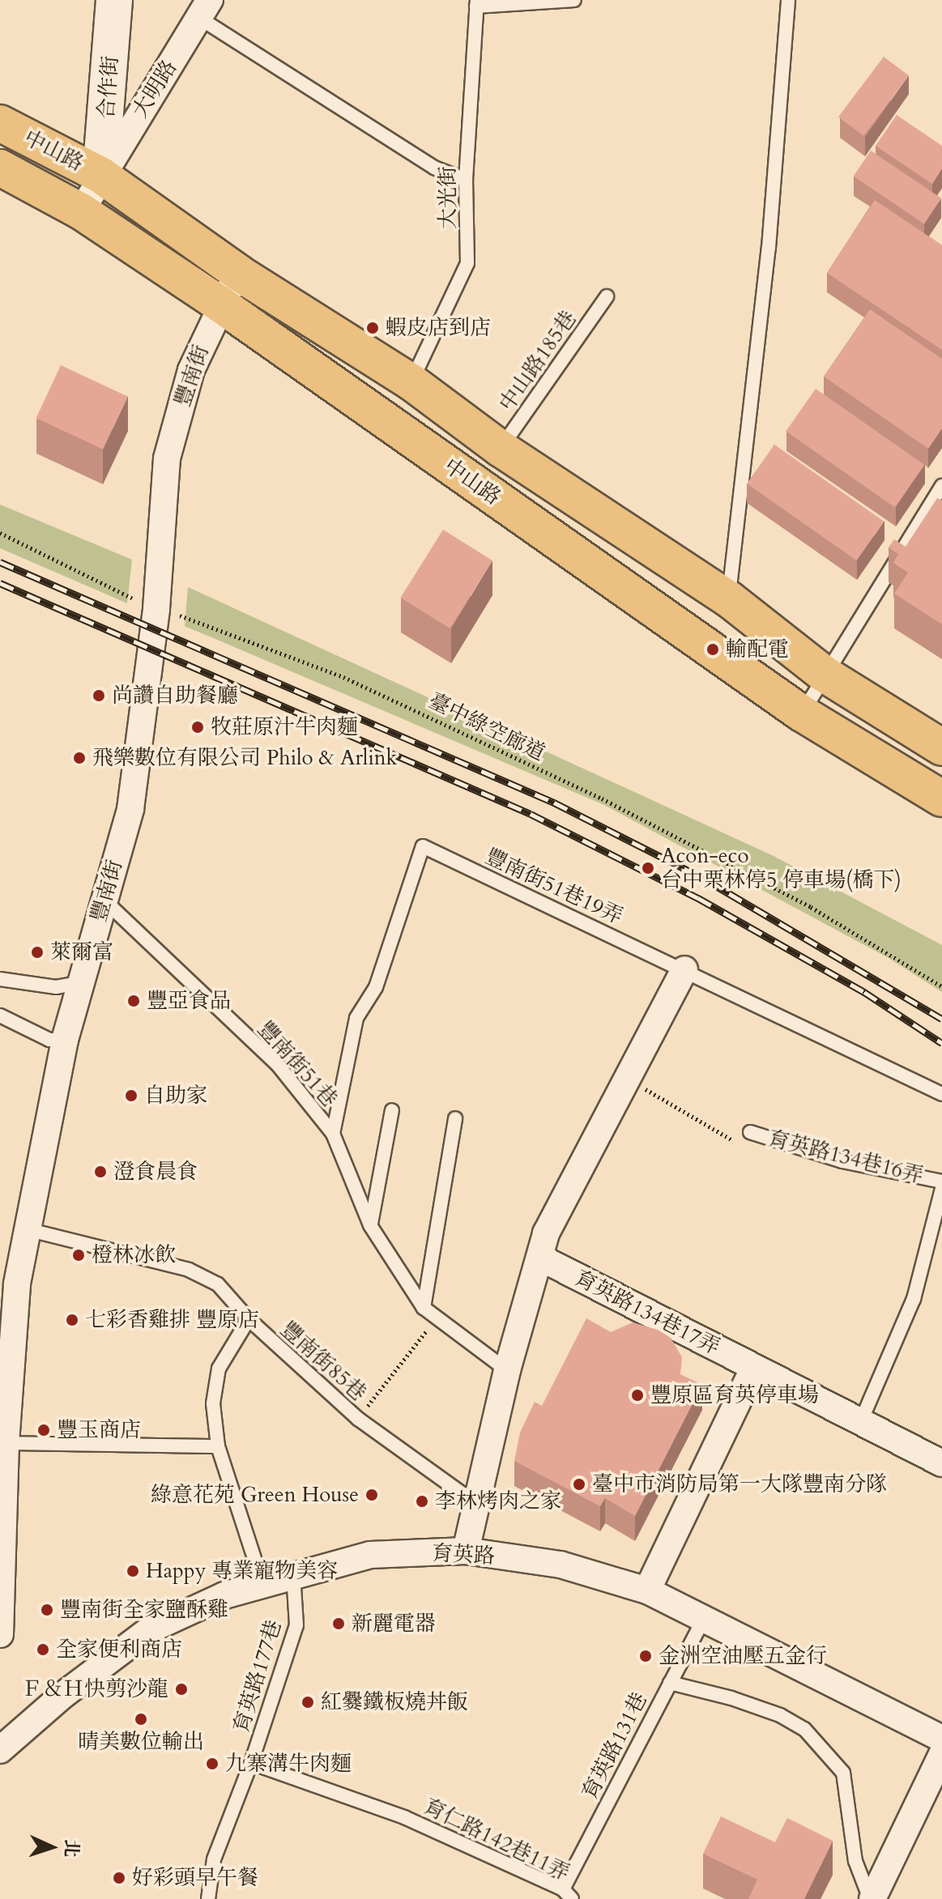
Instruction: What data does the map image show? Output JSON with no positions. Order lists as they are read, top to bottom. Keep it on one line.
{"streets":{"main road":["中山路"],"street":["合作街","大明路","豐南街","育英路134巷17弄","育英路"],"lane":["大光街","中山路185巷","豐南街51巷19弄","豐南街51巷","育英路134巷16弄","豐南街85巷","育英路177巷","育英路131巷","育仁路142巷11弄"],"path":["臺中綠空廊道"]},"crossings":[["合作街","大明路"],["合作街","中山路"],["大明路","中山路"],["中山路","大光街"],["中山路","中山路185巷"],["中山路","豐南街"],["豐南街","臺中綠空廊道"],["豐南街","豐南街51巷"],["豐南街","豐南街85巷"],["豐南街51巷19弄","豐南街51巷"],["育英路","育英路177巷"],["育英路","育英路131巷"],["育英路177巷","育仁路142巷11弄"],["育英路131巷","育仁路142巷11弄"]],"places":["蝦皮店到店","輸配電","尚讚自助餐廳","牧莊原汁牛肉麵","飛樂數位有限公司 Philo & Arlink","Acon-eco 台中栗林停5 停車場(橋下)","萊爾富","豐亞食品","自助家","澄食晨食","橙林冰飲","七彩香雞排 豐原店","豐原區育英停車場","豐玉商店","臺中市消防局第一大隊豐南分隊","綠意花苑 Green House","李林烤肉之家","Happy 專業寵物美容","豐南街全家鹽酥雞","新麗電器","全家便利商店","金洲空油壓五金行","Ｆ＆Ｈ快剪沙龍","紅爨鐵板燒丼飯","晴美數位輸出","九寨溝牛肉麵","好彩頭早午餐"],"north":"right"}
